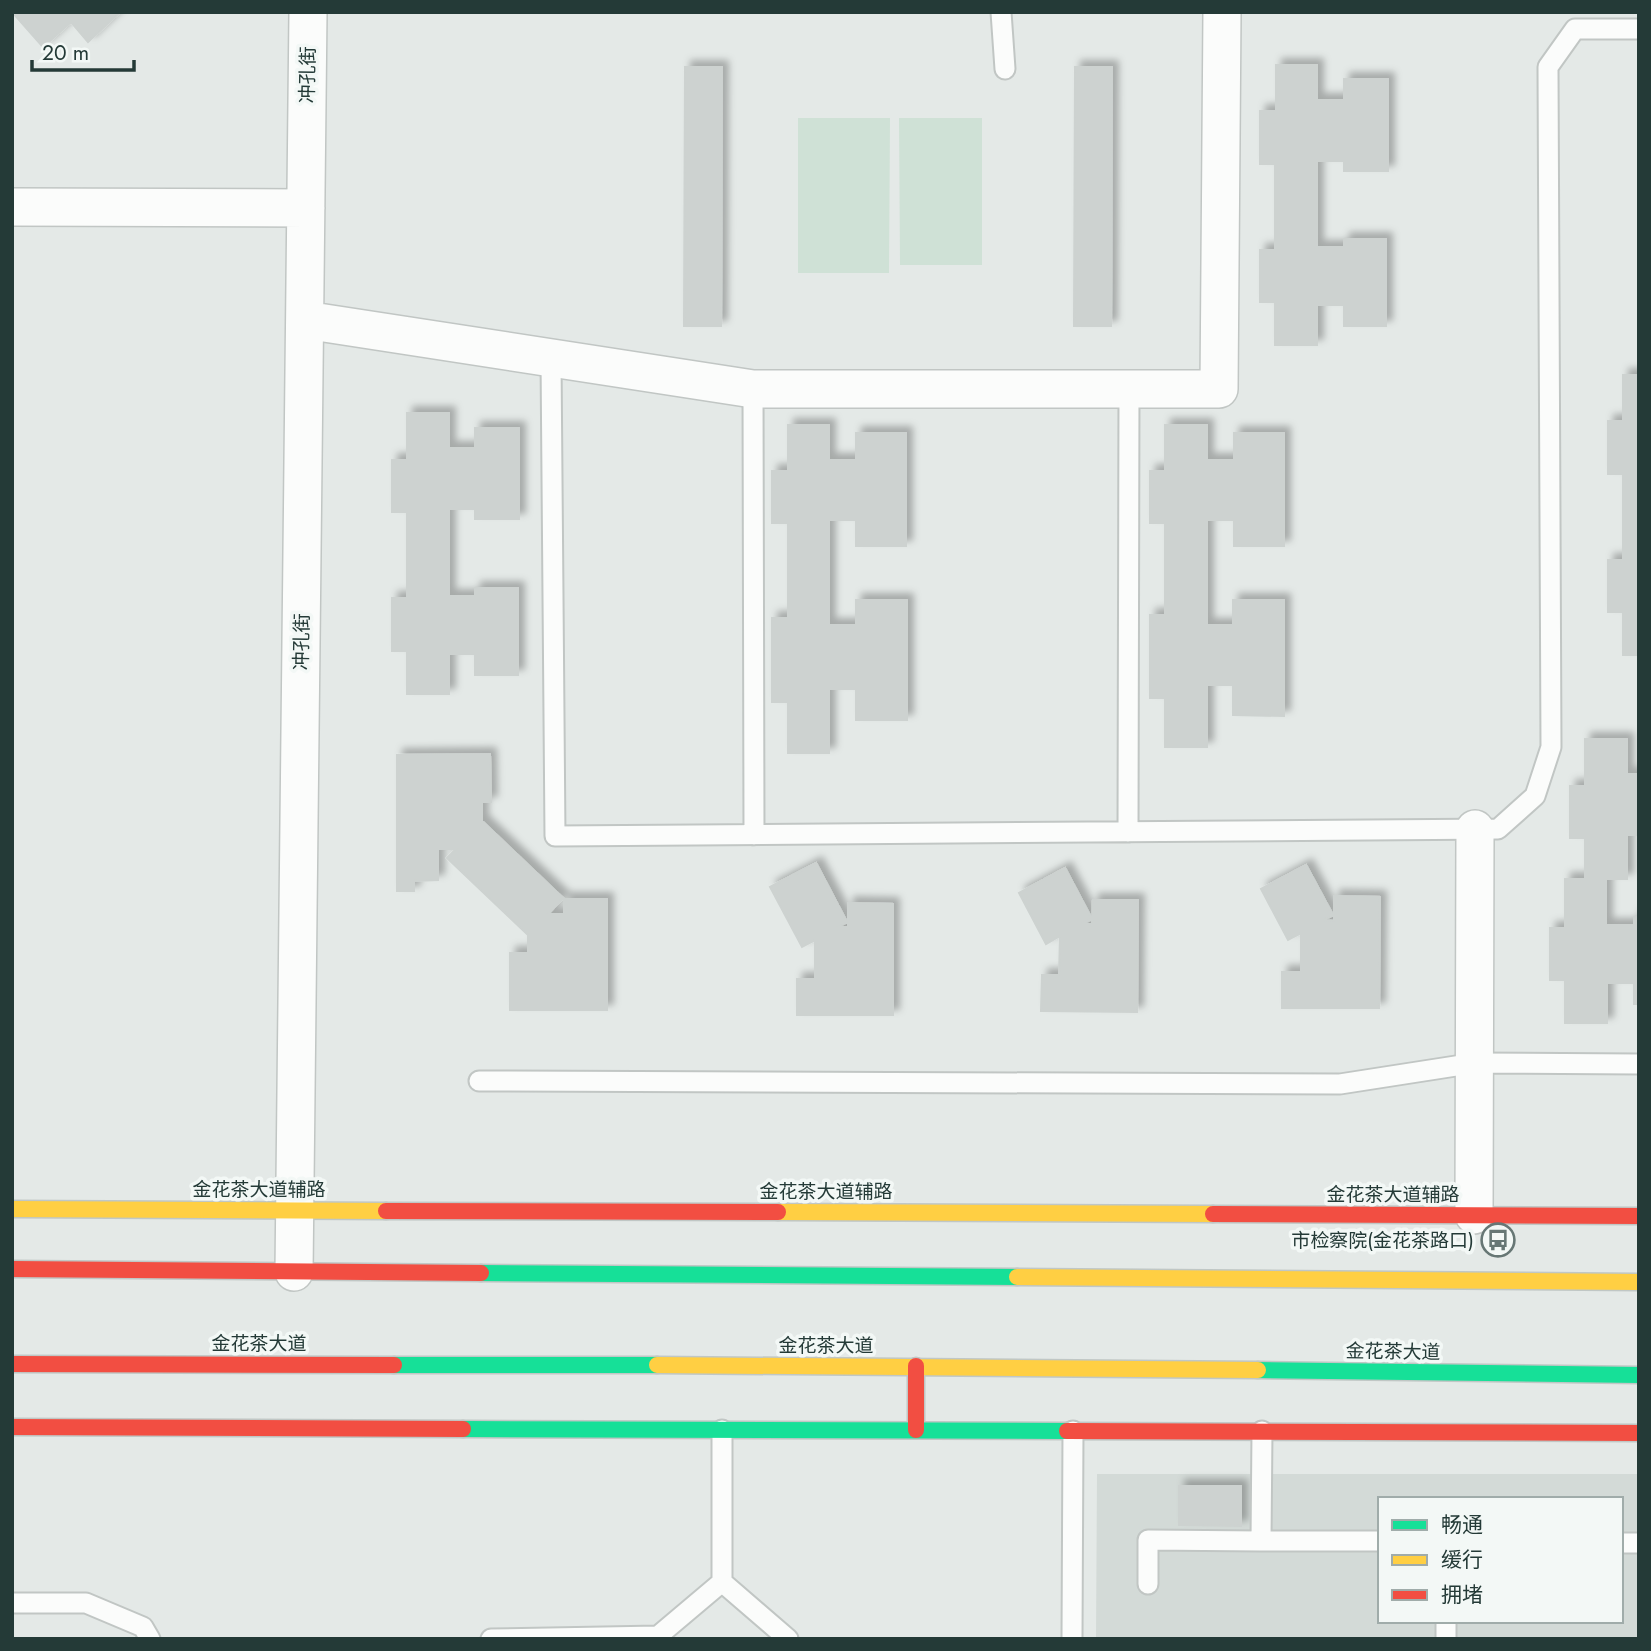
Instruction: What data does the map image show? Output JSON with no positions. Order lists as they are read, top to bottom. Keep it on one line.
{"streets":{"main road":["金花茶大道辅路","金花茶大道"],"street":["冲孔街"]},"crossings":[["冲孔街","金花茶大道辅路"]],"places":{"bus stop":["市检察院(金花茶路口)"]},"legend":["畅通","缓行","拥堵"],"scale_bar":"20 m"}
